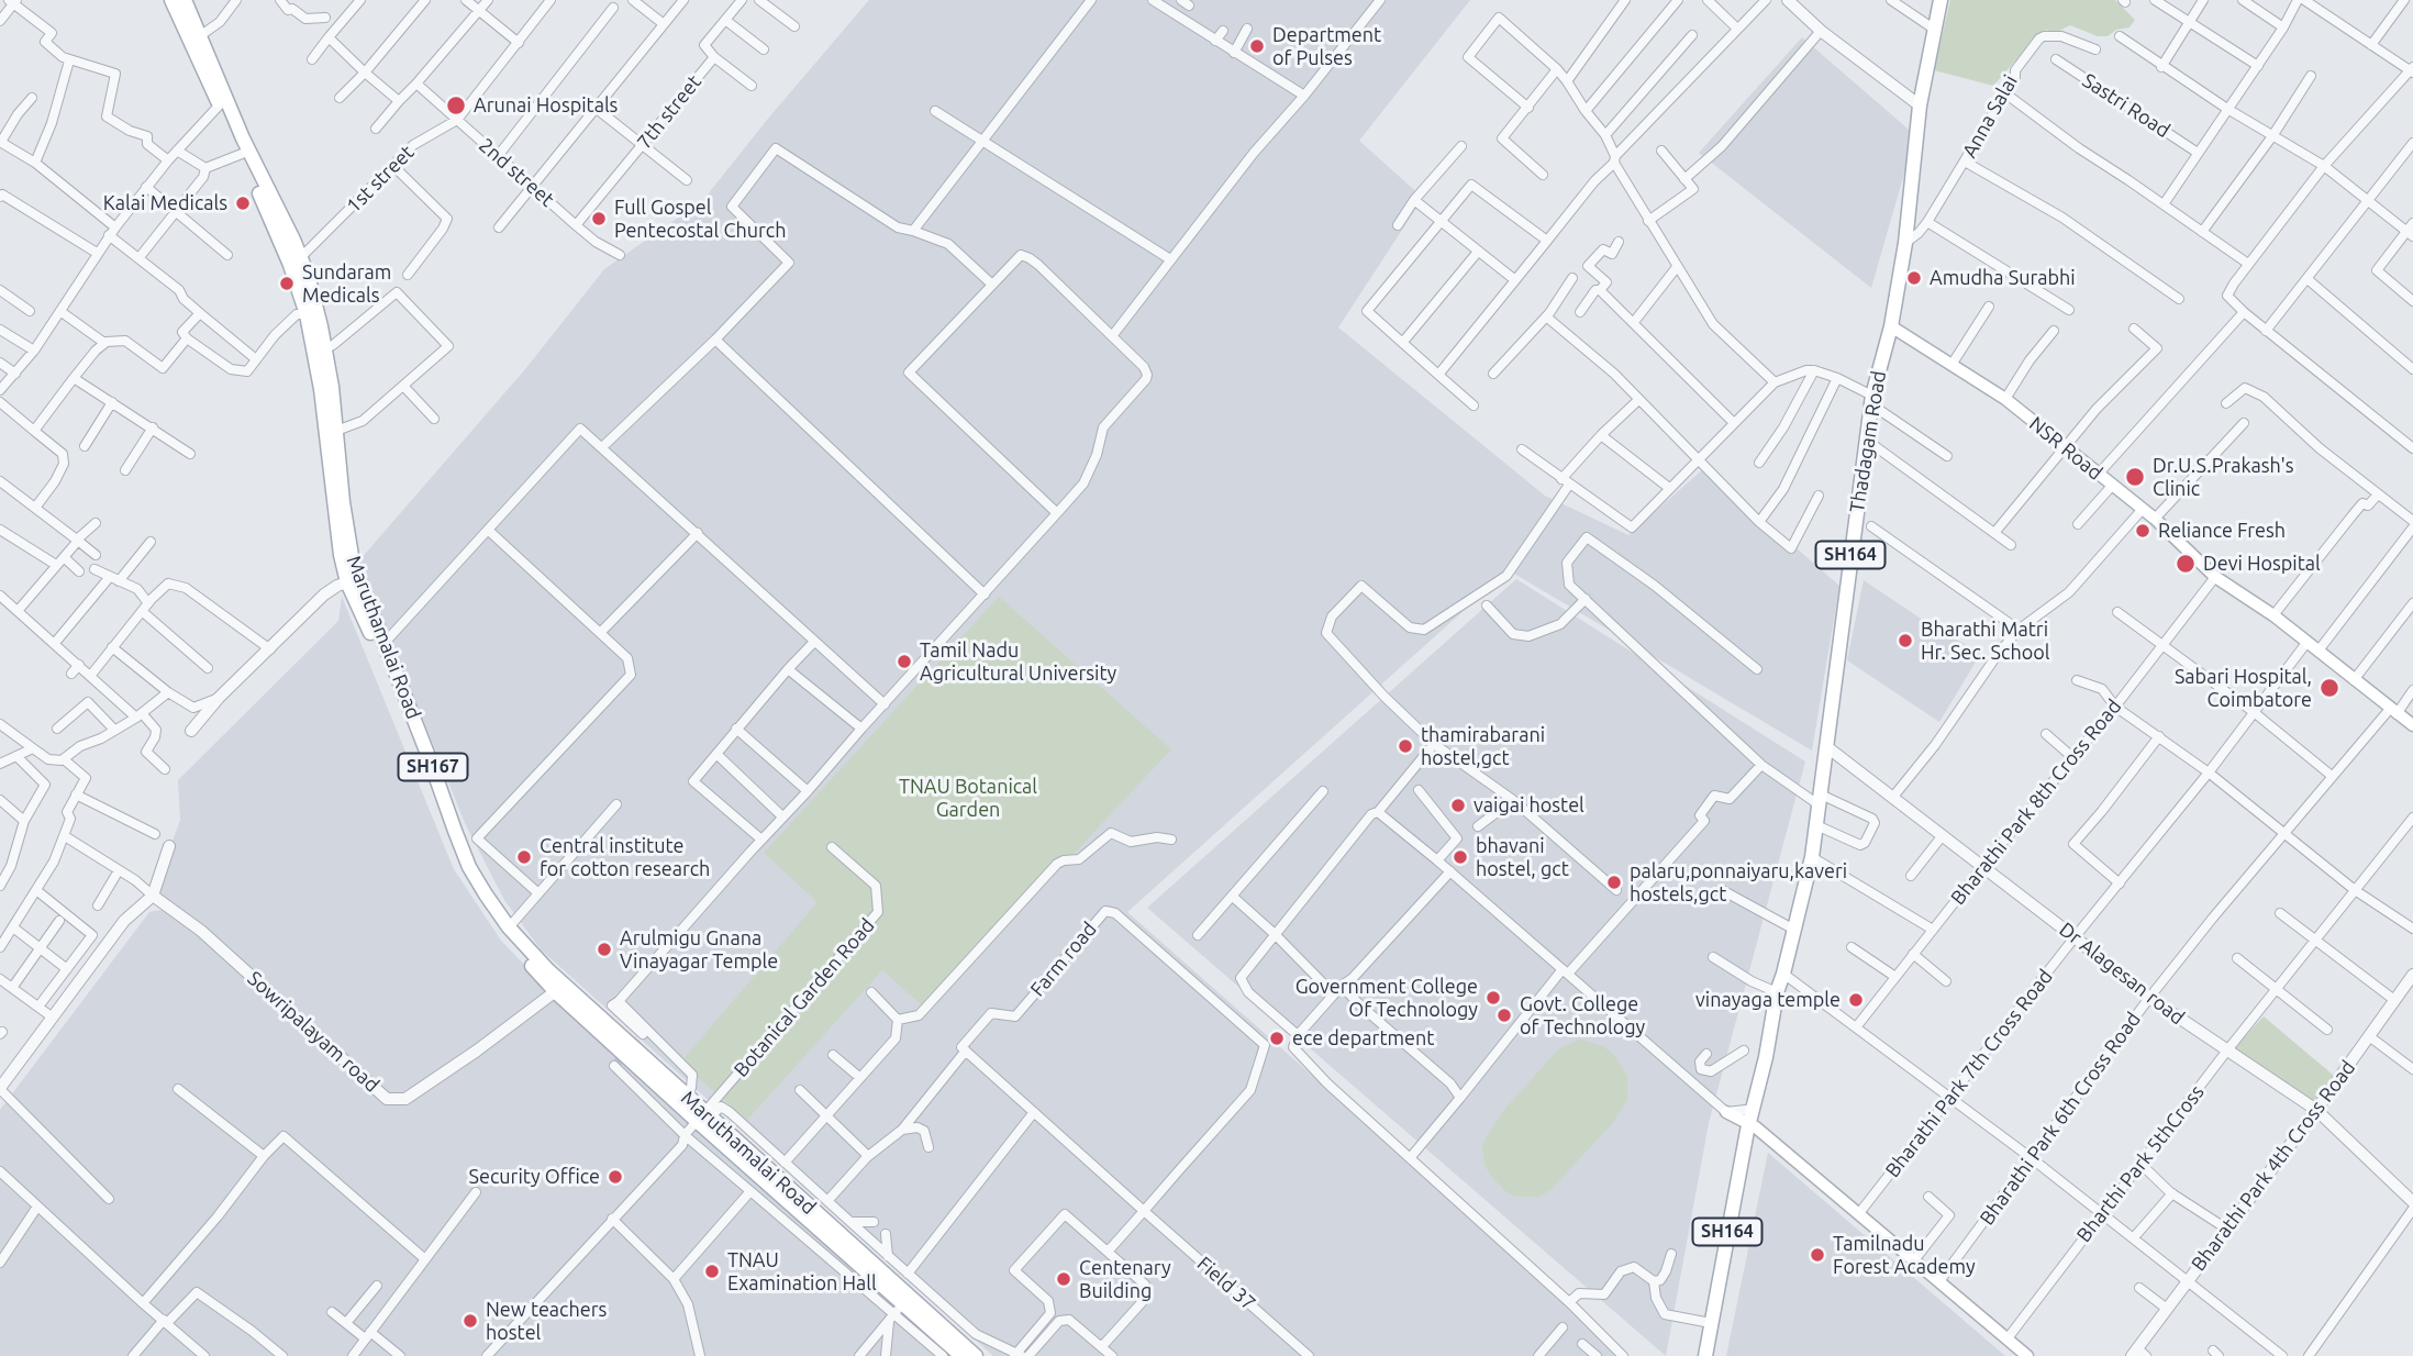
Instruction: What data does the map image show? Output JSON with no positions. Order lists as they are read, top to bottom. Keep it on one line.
{"streets":{"main road":["Thadagam Road","NSR Road","SH164","Maruthamalai Road","SH167"],"street":["Sastri Road","7th street","Anna Salai","2nd street","1st street","Bharathi Park 8th Cross Road","Farm road","Dr Alagesan road","Botanical Garden Road","Sowripalayam road","Bharathi Park 7th Cross Road","Bharathi Park 6th Cross Road","Bharthi Park 5thCross","Bharathi Park 4th Cross Road","Field 37"]},"crossings":[["7th street","2nd street"],["Anna Salai","Thadagam Road"],["2nd street","1st street"],["1st street","Maruthamalai Road"],["Thadagam Road","NSR Road"],["Thadagam Road","Dr Alagesan road"],["NSR Road","Bharathi Park 8th Cross Road"],["NSR Road","Bharathi Park 7th Cross Road"],["NSR Road","Bharathi Park 6th Cross Road"],["Maruthamalai Road","Botanical Garden Road"],["Maruthamalai Road","Sowripalayam road"],["Bharathi Park 8th Cross Road","Dr Alagesan road"],["Farm road","Field 37"],["Dr Alagesan road","Bharathi Park 7th Cross Road"],["Dr Alagesan road","Bharathi Park 6th Cross Road"],["Dr Alagesan road","Bharthi Park 5thCross"],["Dr Alagesan road","Bharathi Park 4th Cross Road"]],"parks":["TNAU Botanical Garden"],"places":["Department of Pulses","Arunai Hospitals","Kalai Medicals","Full Gospel Pentecostal Church","Amudha Surabhi","Sundaram Medicals","Dr.U.S.Prakash's Clinic","Reliance Fresh","Devi Hospital","Bharathi Matri Hr. Sec. School","Tamil Nadu Agricultural University","Sabari Hospital, Coimbatore","thamirabarani hostel,gct","vaigai hostel","Central institute for cotton research","bhavani hostel, gct","palaru,ponnaiyaru,kaveri hostels,gct","Arulmigu Gnana Vinayagar Temple","Government College Of Technology","vinayaga temple","Govt. College of Technology","ece department","Security Office","Tamilnadu Forest Academy","TNAU Examination Hall","Centenary Building","New teachers hostel"]}
